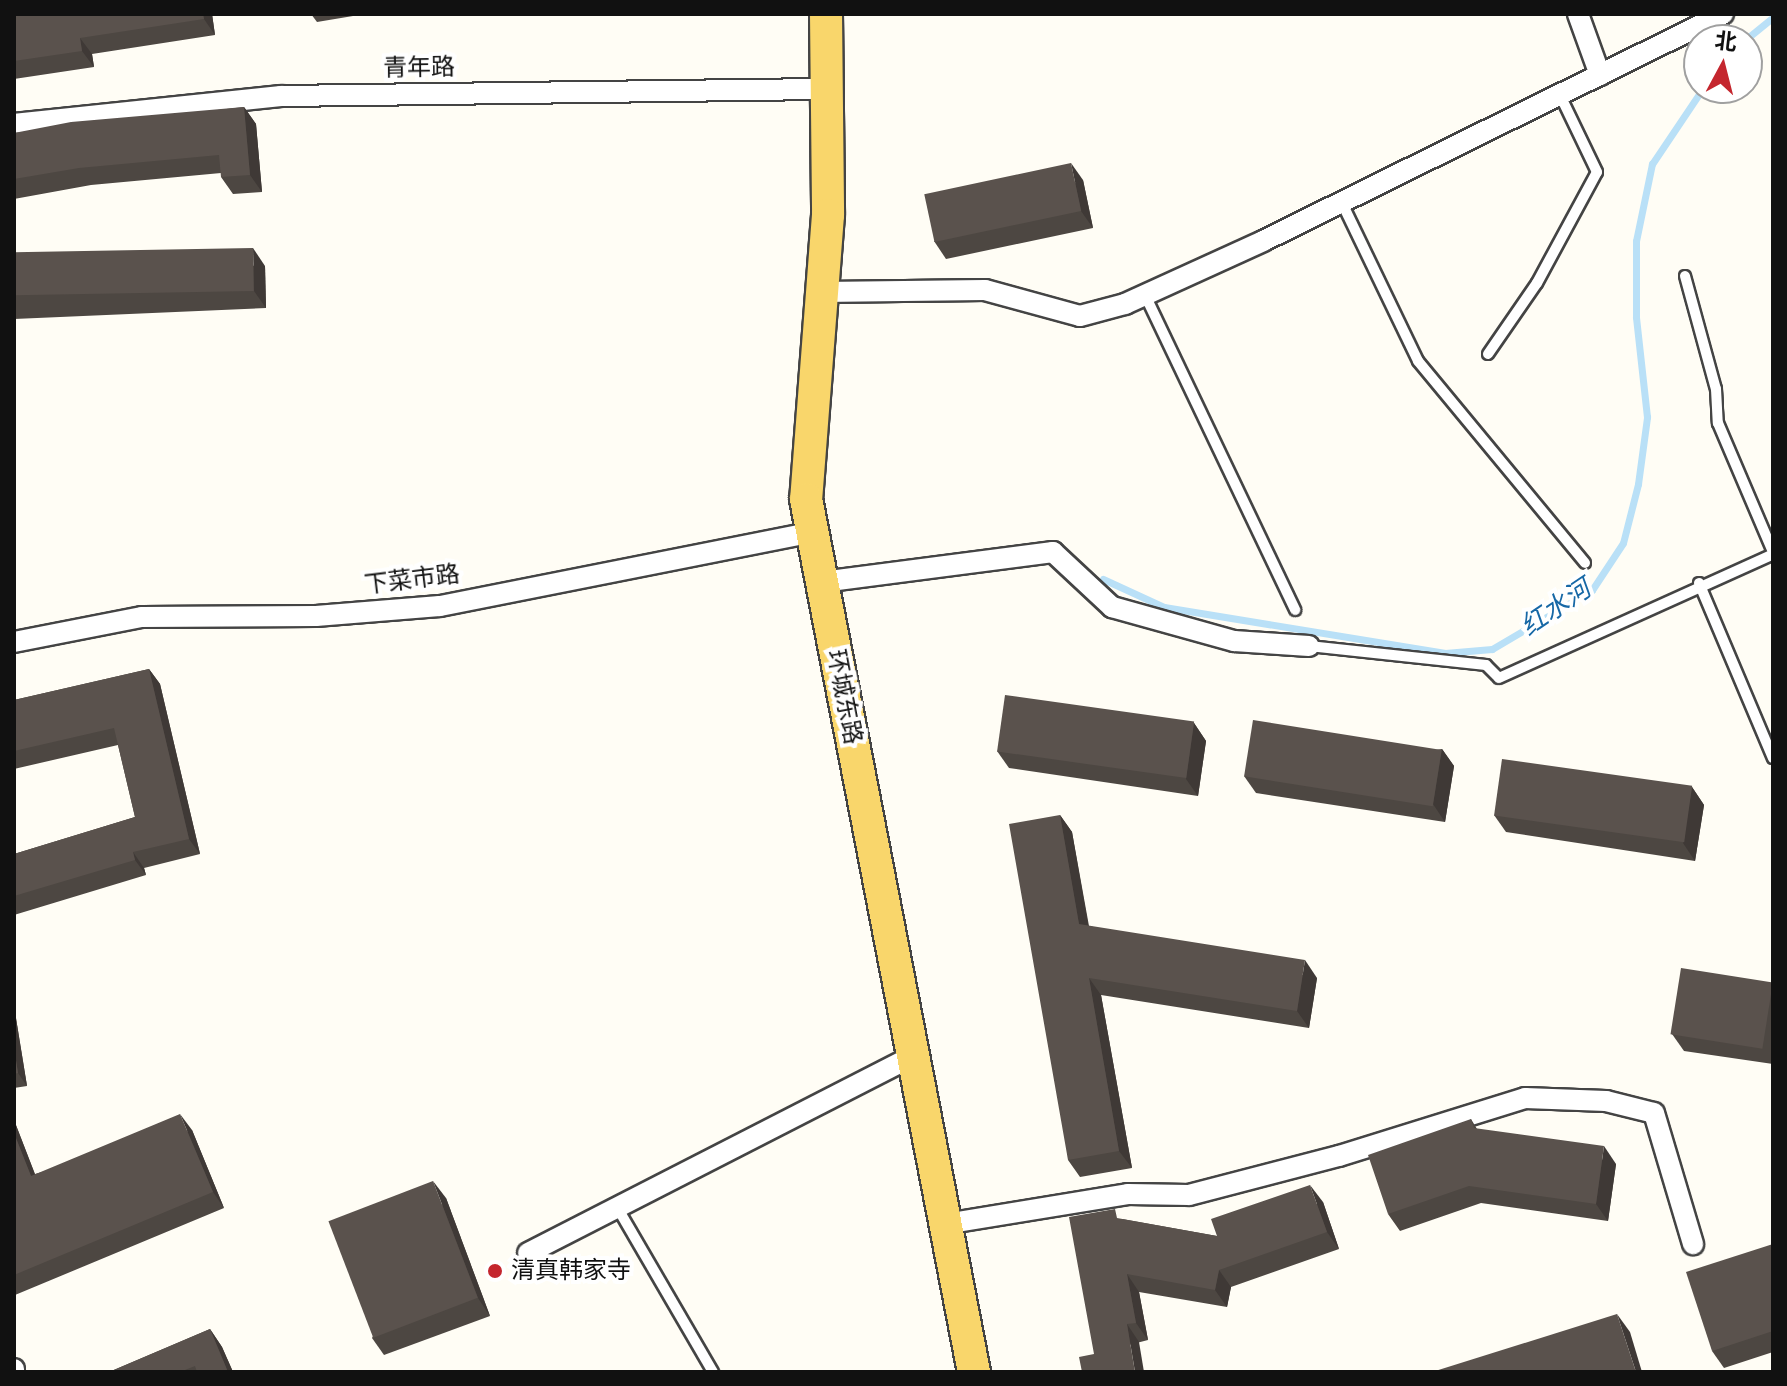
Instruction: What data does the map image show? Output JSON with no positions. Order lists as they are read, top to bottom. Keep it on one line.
{"streets":{"main road":["环城东路"],"street":["青年路","下菜市路"]},"crossings":[["青年路","环城东路"],["下菜市路","环城东路"]],"water":["红水河"],"places":["清真韩家寺"],"north":"top"}
